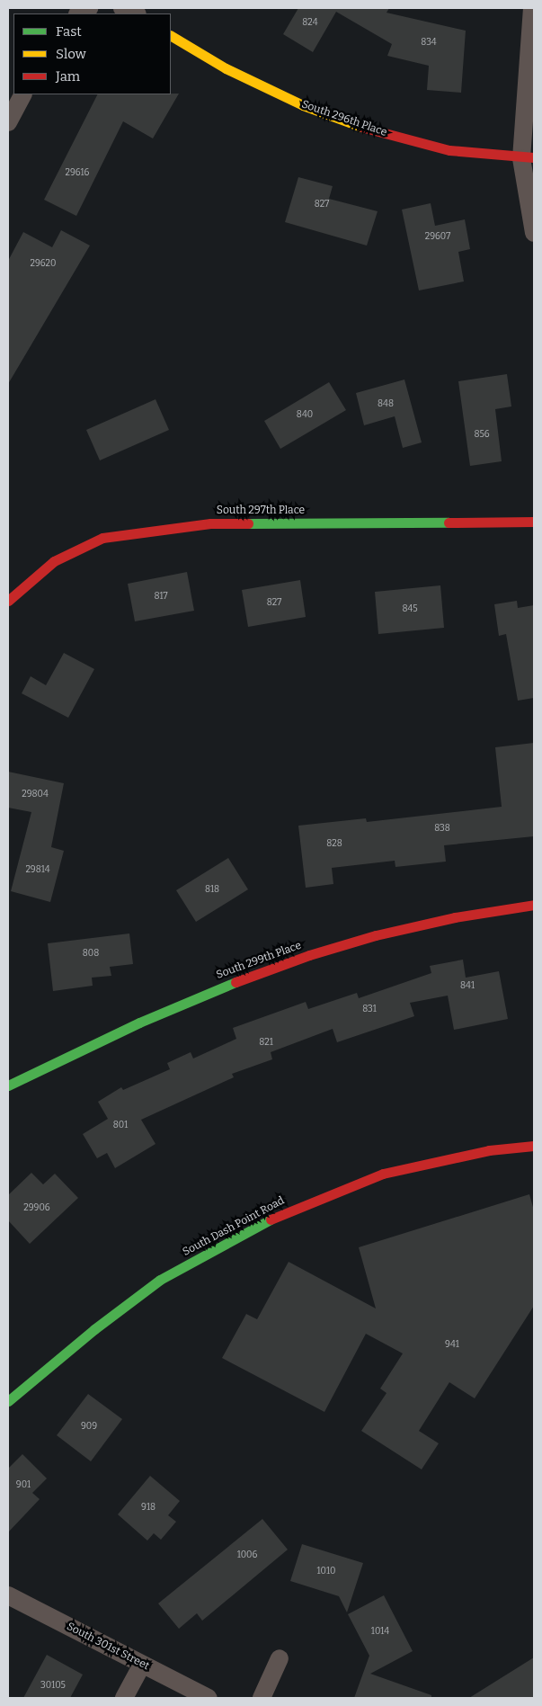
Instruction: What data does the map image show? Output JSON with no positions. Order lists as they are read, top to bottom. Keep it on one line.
{"streets":{"street":["South 296th Place","South 297th Place","South 299th Place","South Dash Point Road","South 301st Street"]},"house_numbers":["824","834","29616","827","29607","29620","848","840","856","817","827","845","29804","838","828","29814","818","808","841","831","821","801","29906","941","909","901","918","1006","1010","1014","30105"],"legend":["Fast","Slow","Jam"]}
